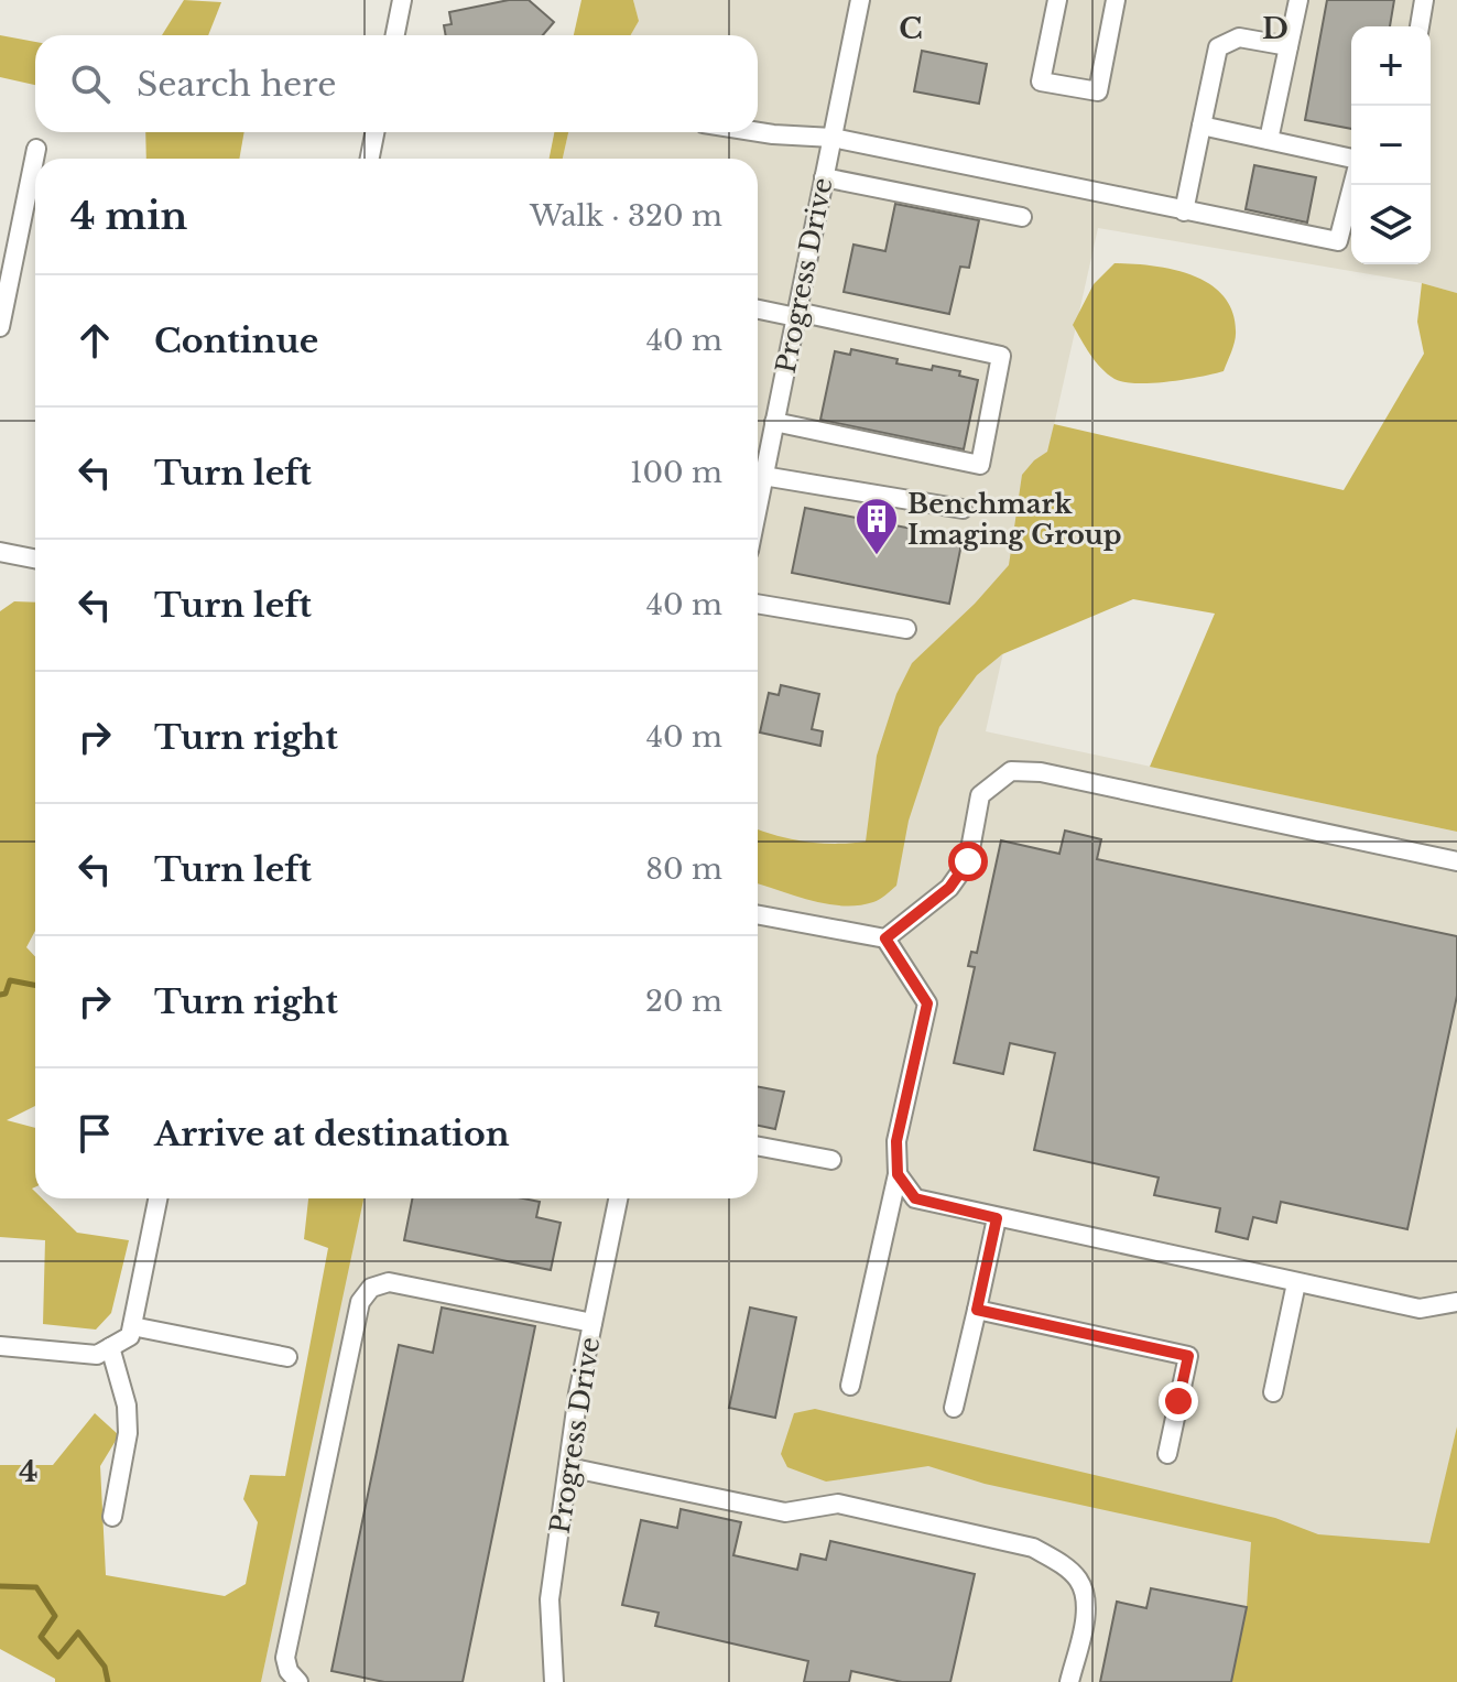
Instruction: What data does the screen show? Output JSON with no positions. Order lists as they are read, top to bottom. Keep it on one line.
{"streets":{"street":["Progress Drive"]},"places":{"building":["Benchmark Imaging Group"]},"page":{"map_buttons":["+","−"],"search":"Search here","heading":["4 min","Walk · 320 m"],"list":[["Continue","40 m"],["Turn left","100 m"],["Turn left","40 m"],["Turn right","40 m"],["Turn left","80 m"],["Turn right","20 m"],"Arrive at destination"]},"grid":{"columns":["C","D"],"rows":["4"]}}
